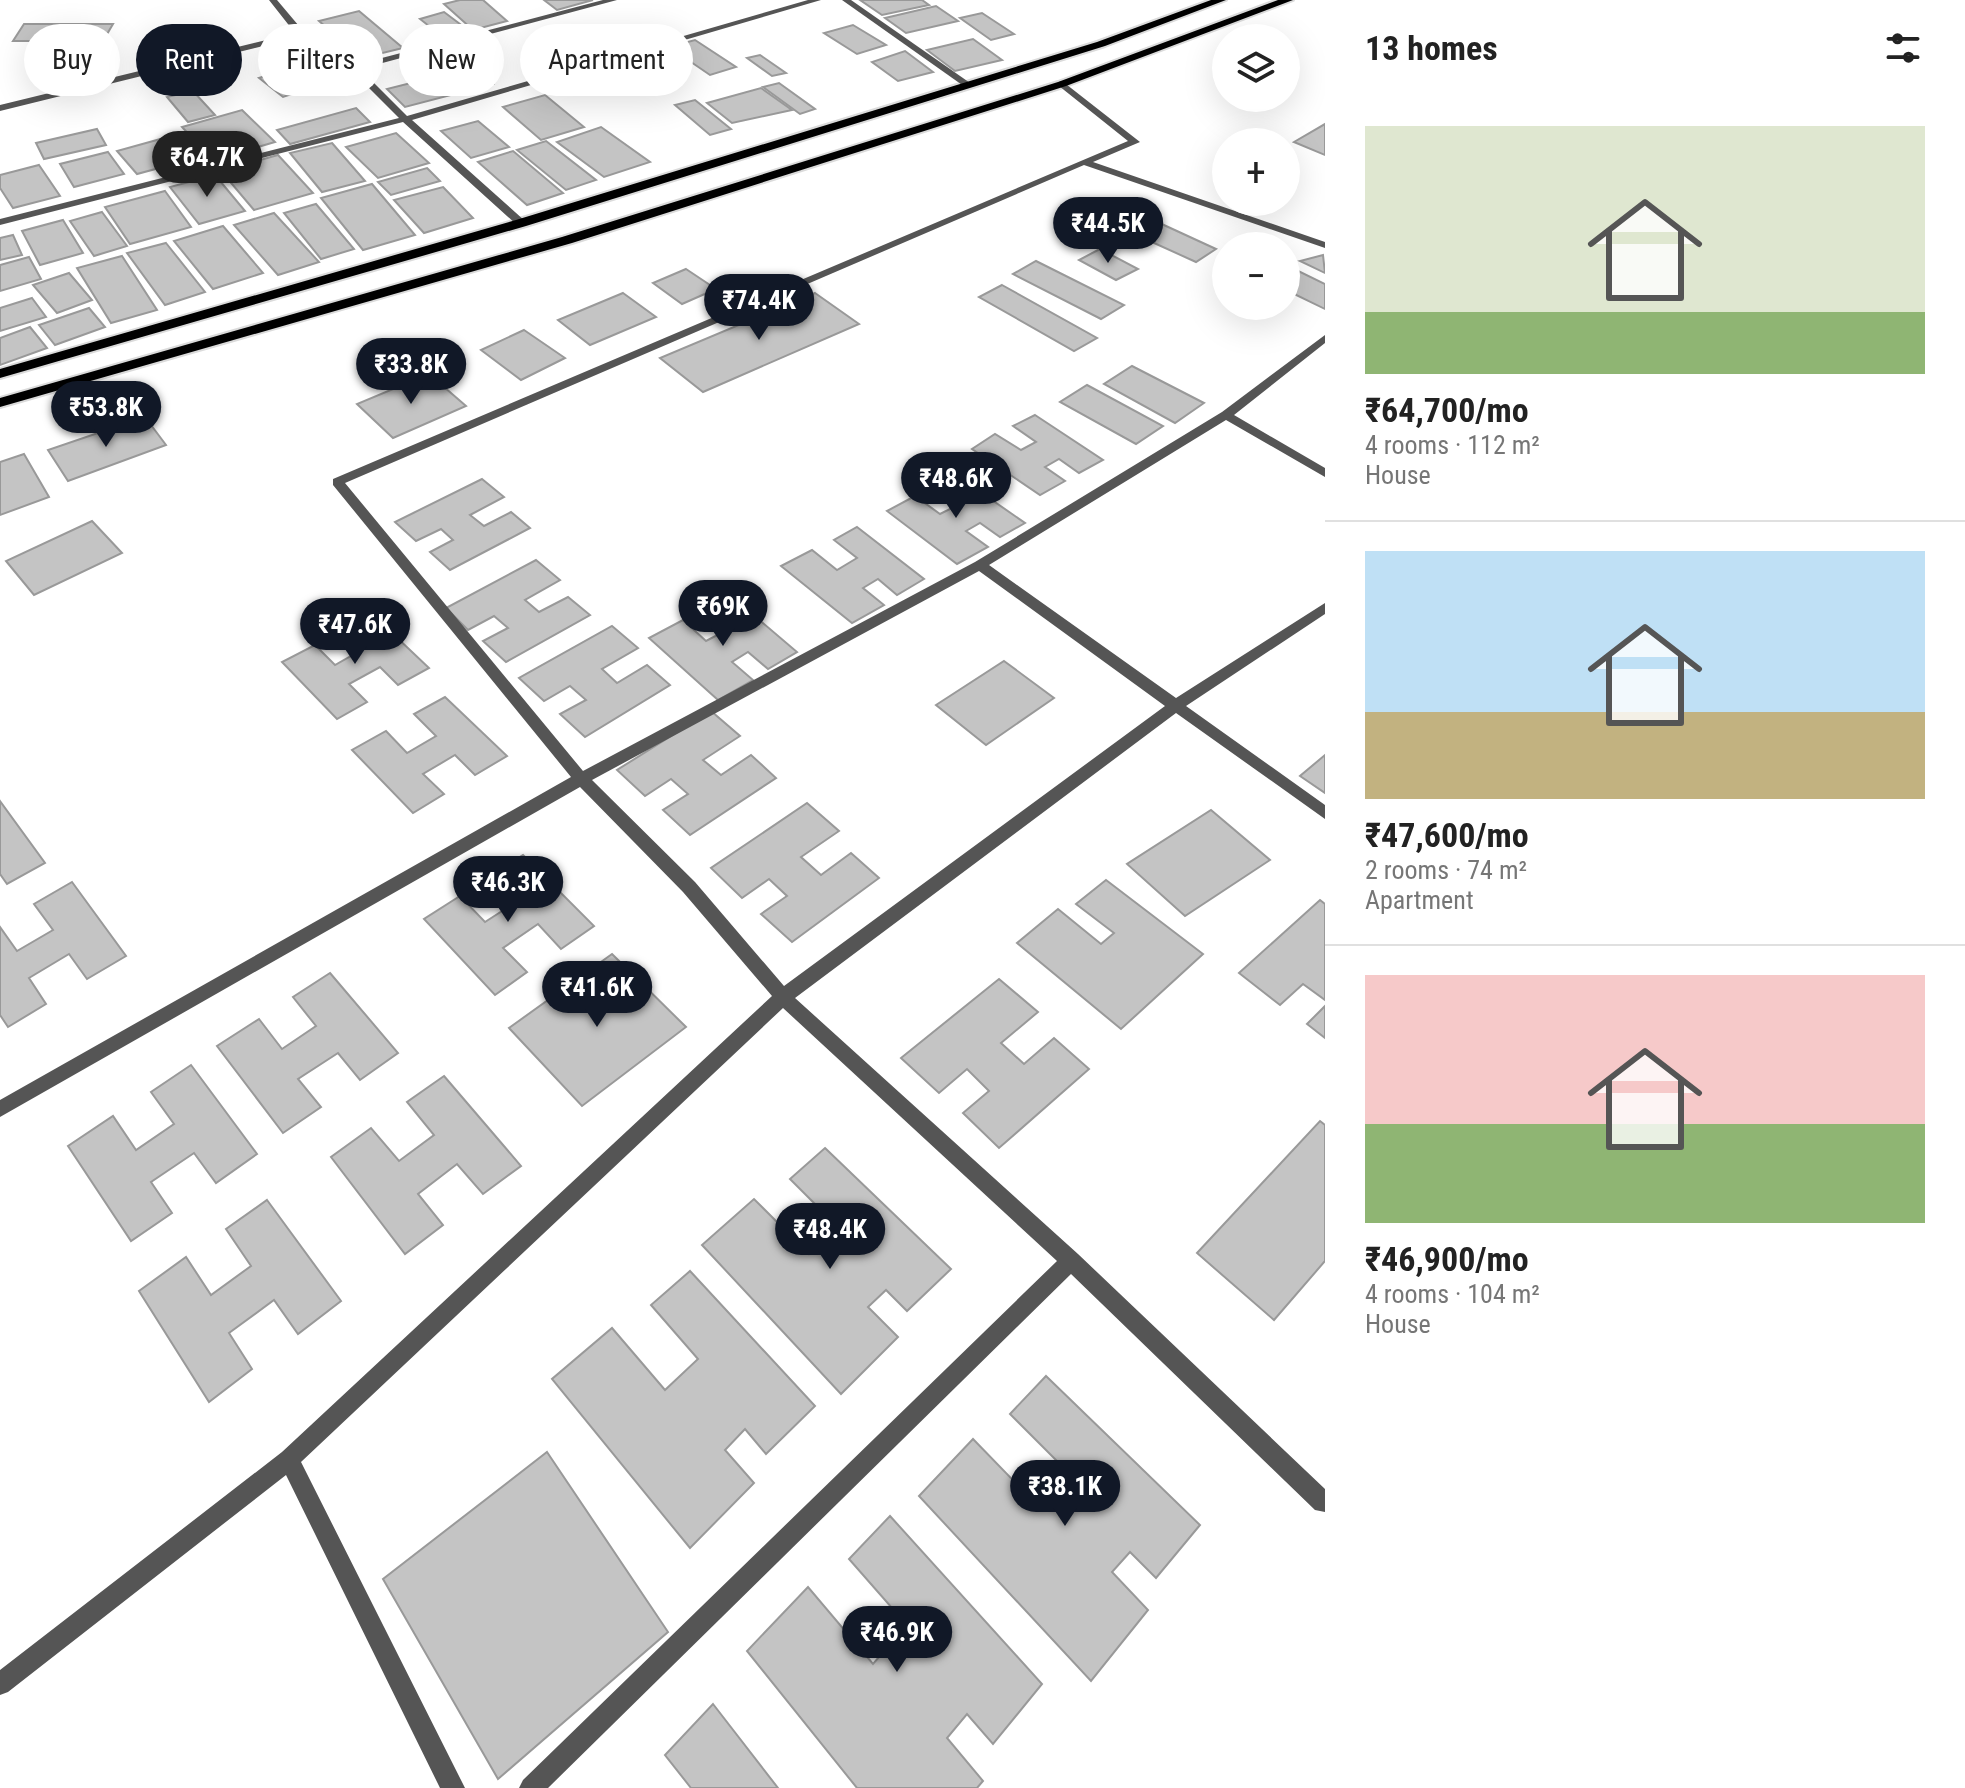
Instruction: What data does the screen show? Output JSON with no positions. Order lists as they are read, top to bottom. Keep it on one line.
{"page":{"heading":"13 homes","map_buttons":["+","−"],"chip":["Buy","Rent","Filters","New","Apartment"],"list":[{"name":"₹64,700/mo","note":"4 rooms · 112 m² · House"},{"name":"₹47,600/mo","note":"2 rooms · 74 m² · Apartment"},{"name":"₹46,900/mo","note":"4 rooms · 104 m² · House"}],"price":["₹64.7K","₹44.5K","₹74.4K","₹33.8K","₹53.8K","₹48.6K","₹69K","₹47.6K","₹46.3K","₹41.6K","₹48.4K","₹38.1K","₹46.9K"]}}
